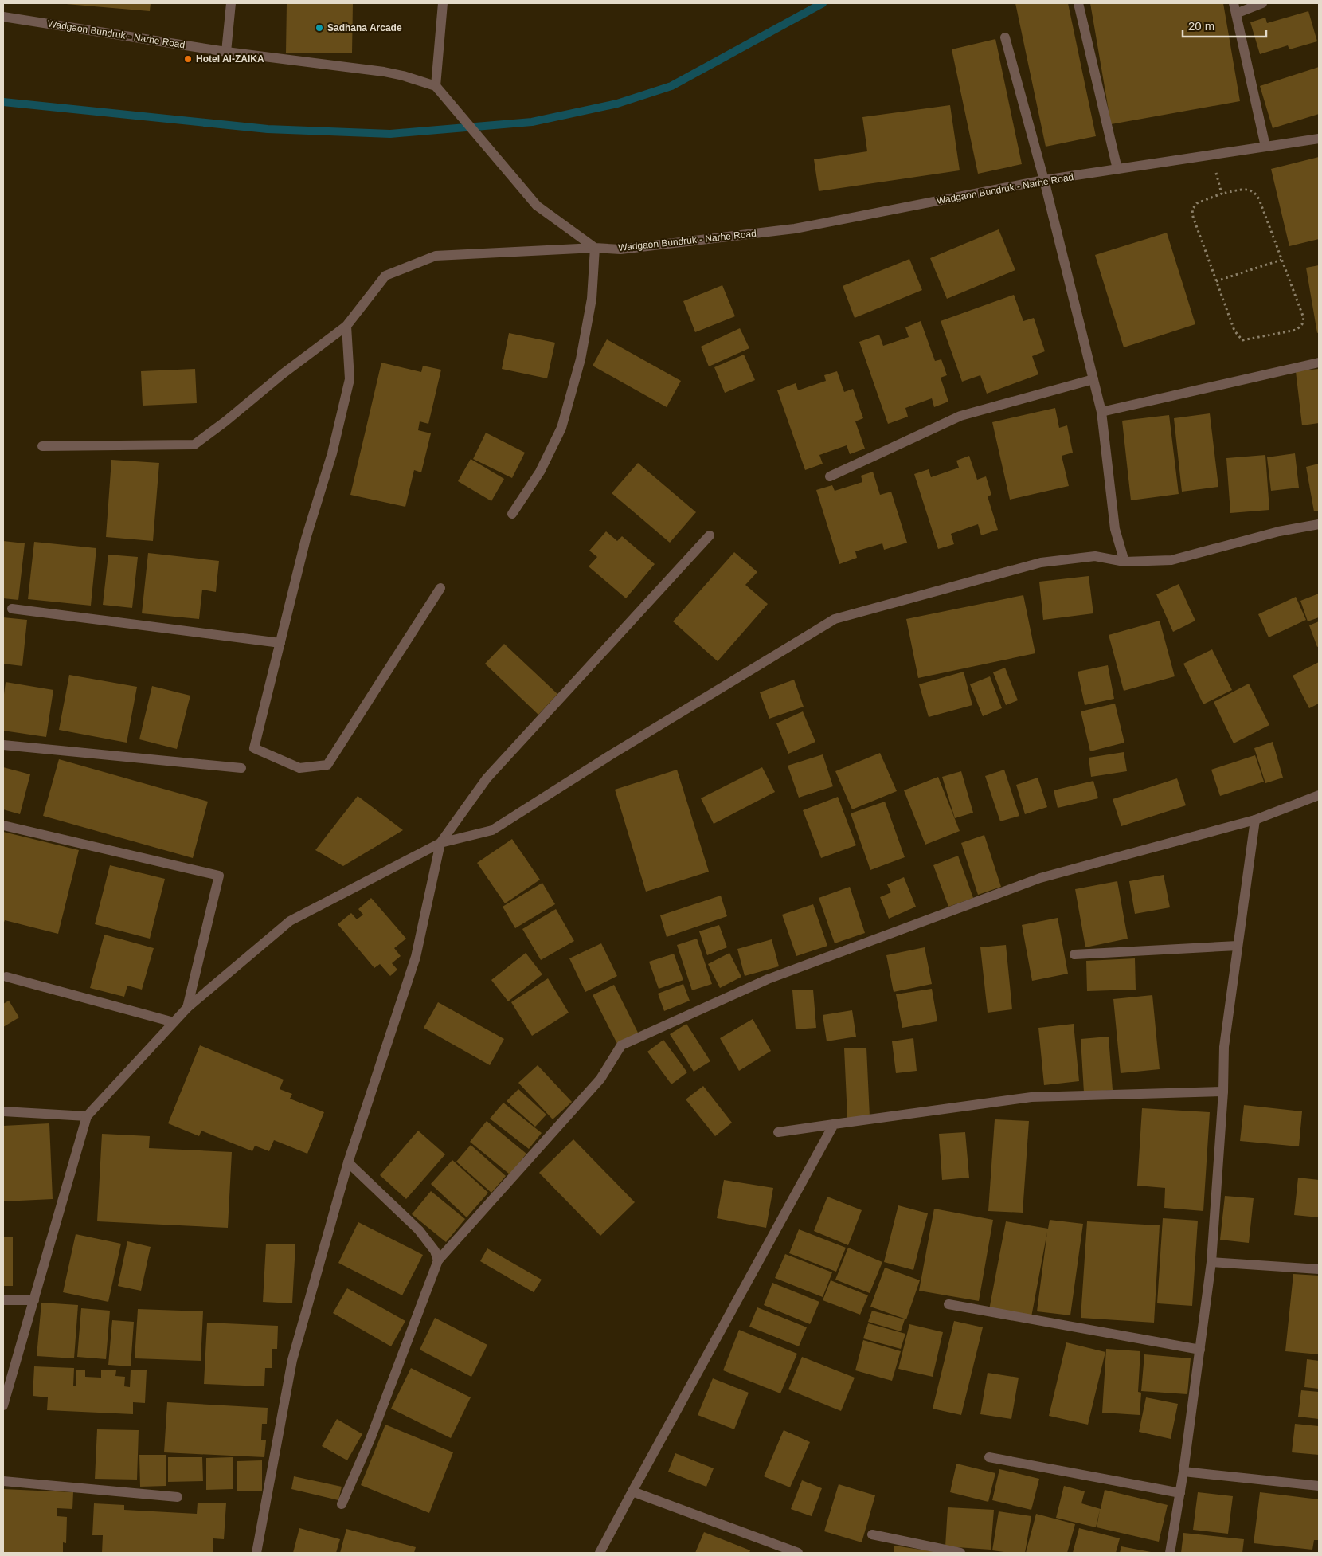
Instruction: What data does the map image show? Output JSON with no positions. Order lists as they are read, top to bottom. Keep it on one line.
{"streets":{"street":["Wadgaon Bundruk - Narhe Road"]},"places":["Sadhana Arcade","Hotel Al-ZAIKA"],"scale_bar":"20 m"}
